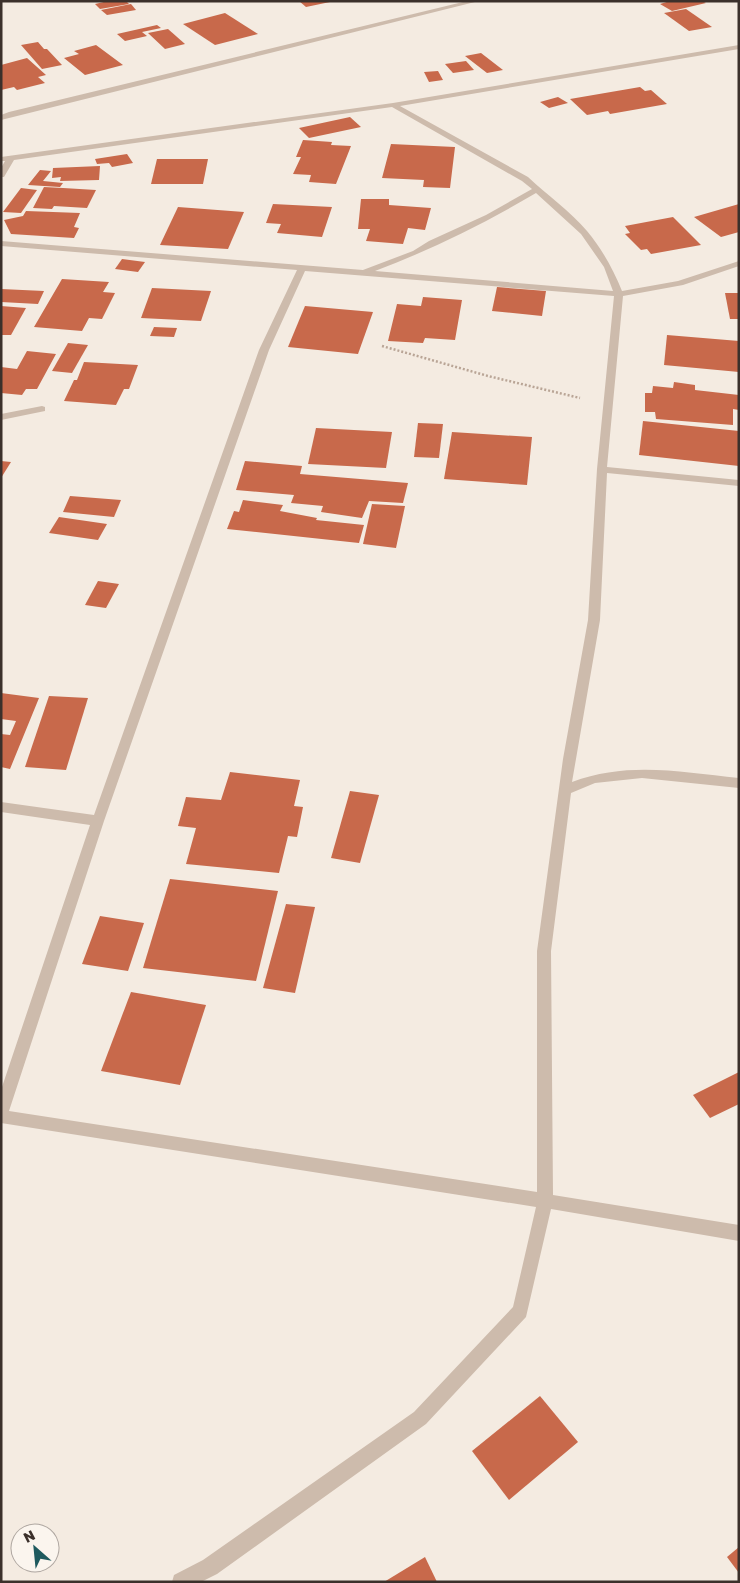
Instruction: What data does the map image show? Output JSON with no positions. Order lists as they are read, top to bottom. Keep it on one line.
{"north":"top left"}
